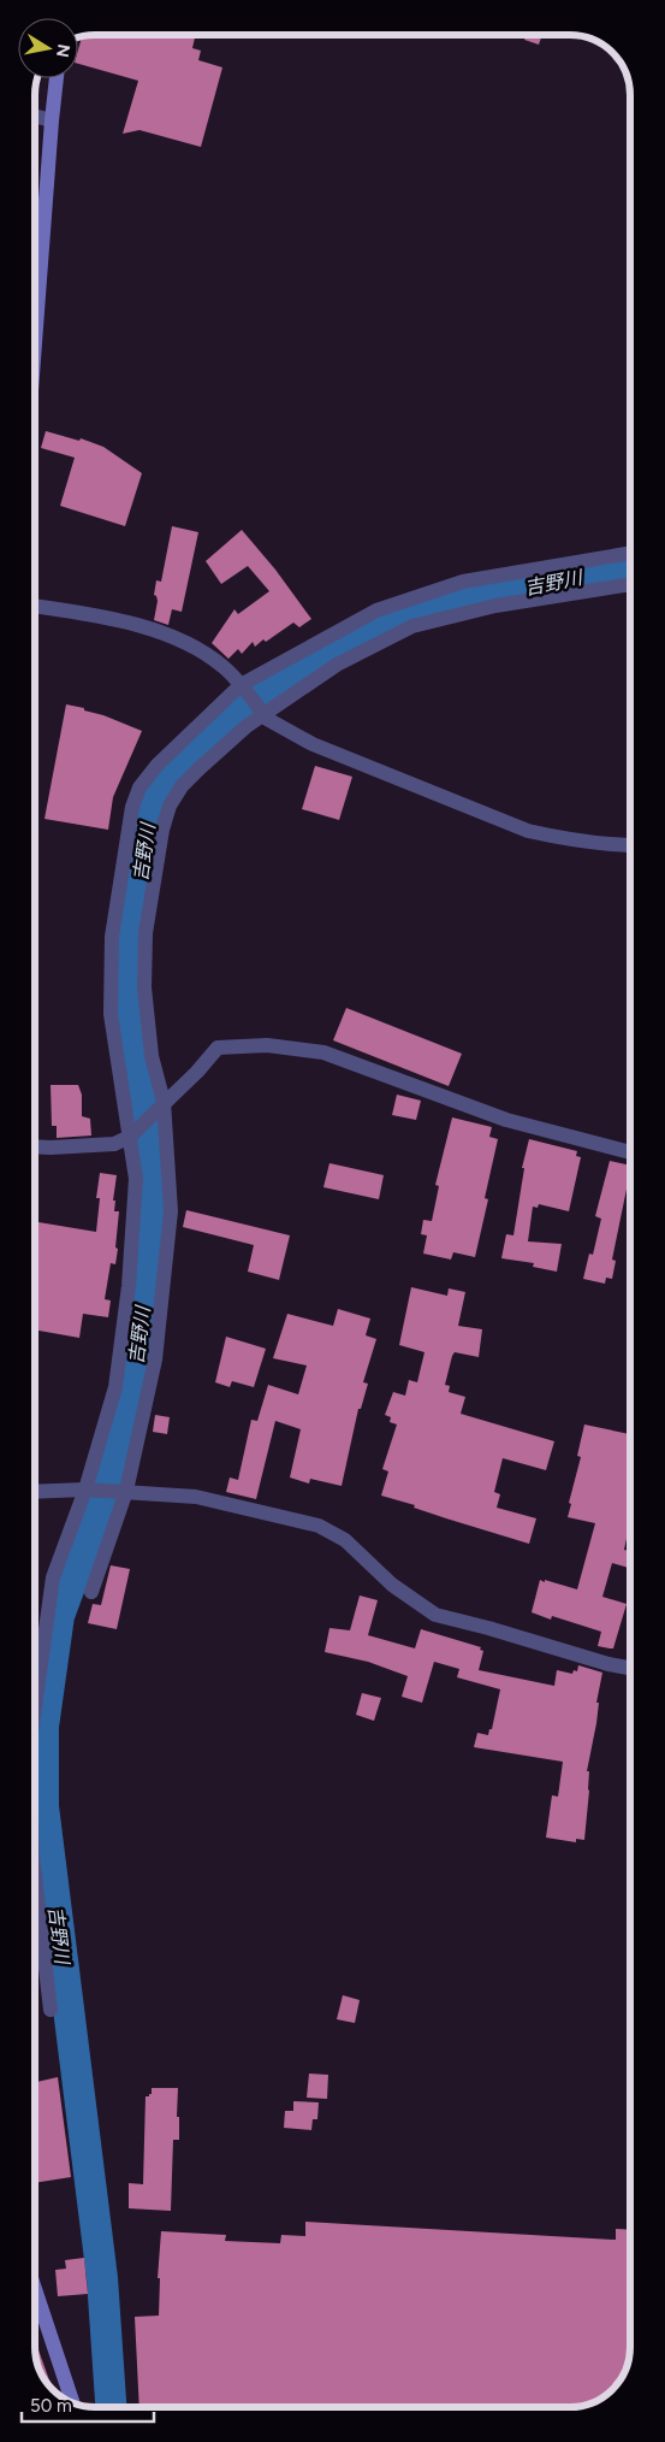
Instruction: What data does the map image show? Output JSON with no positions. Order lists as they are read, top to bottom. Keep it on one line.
{"water":["吉野川"],"scale_bar":"50 m","north":"right"}
